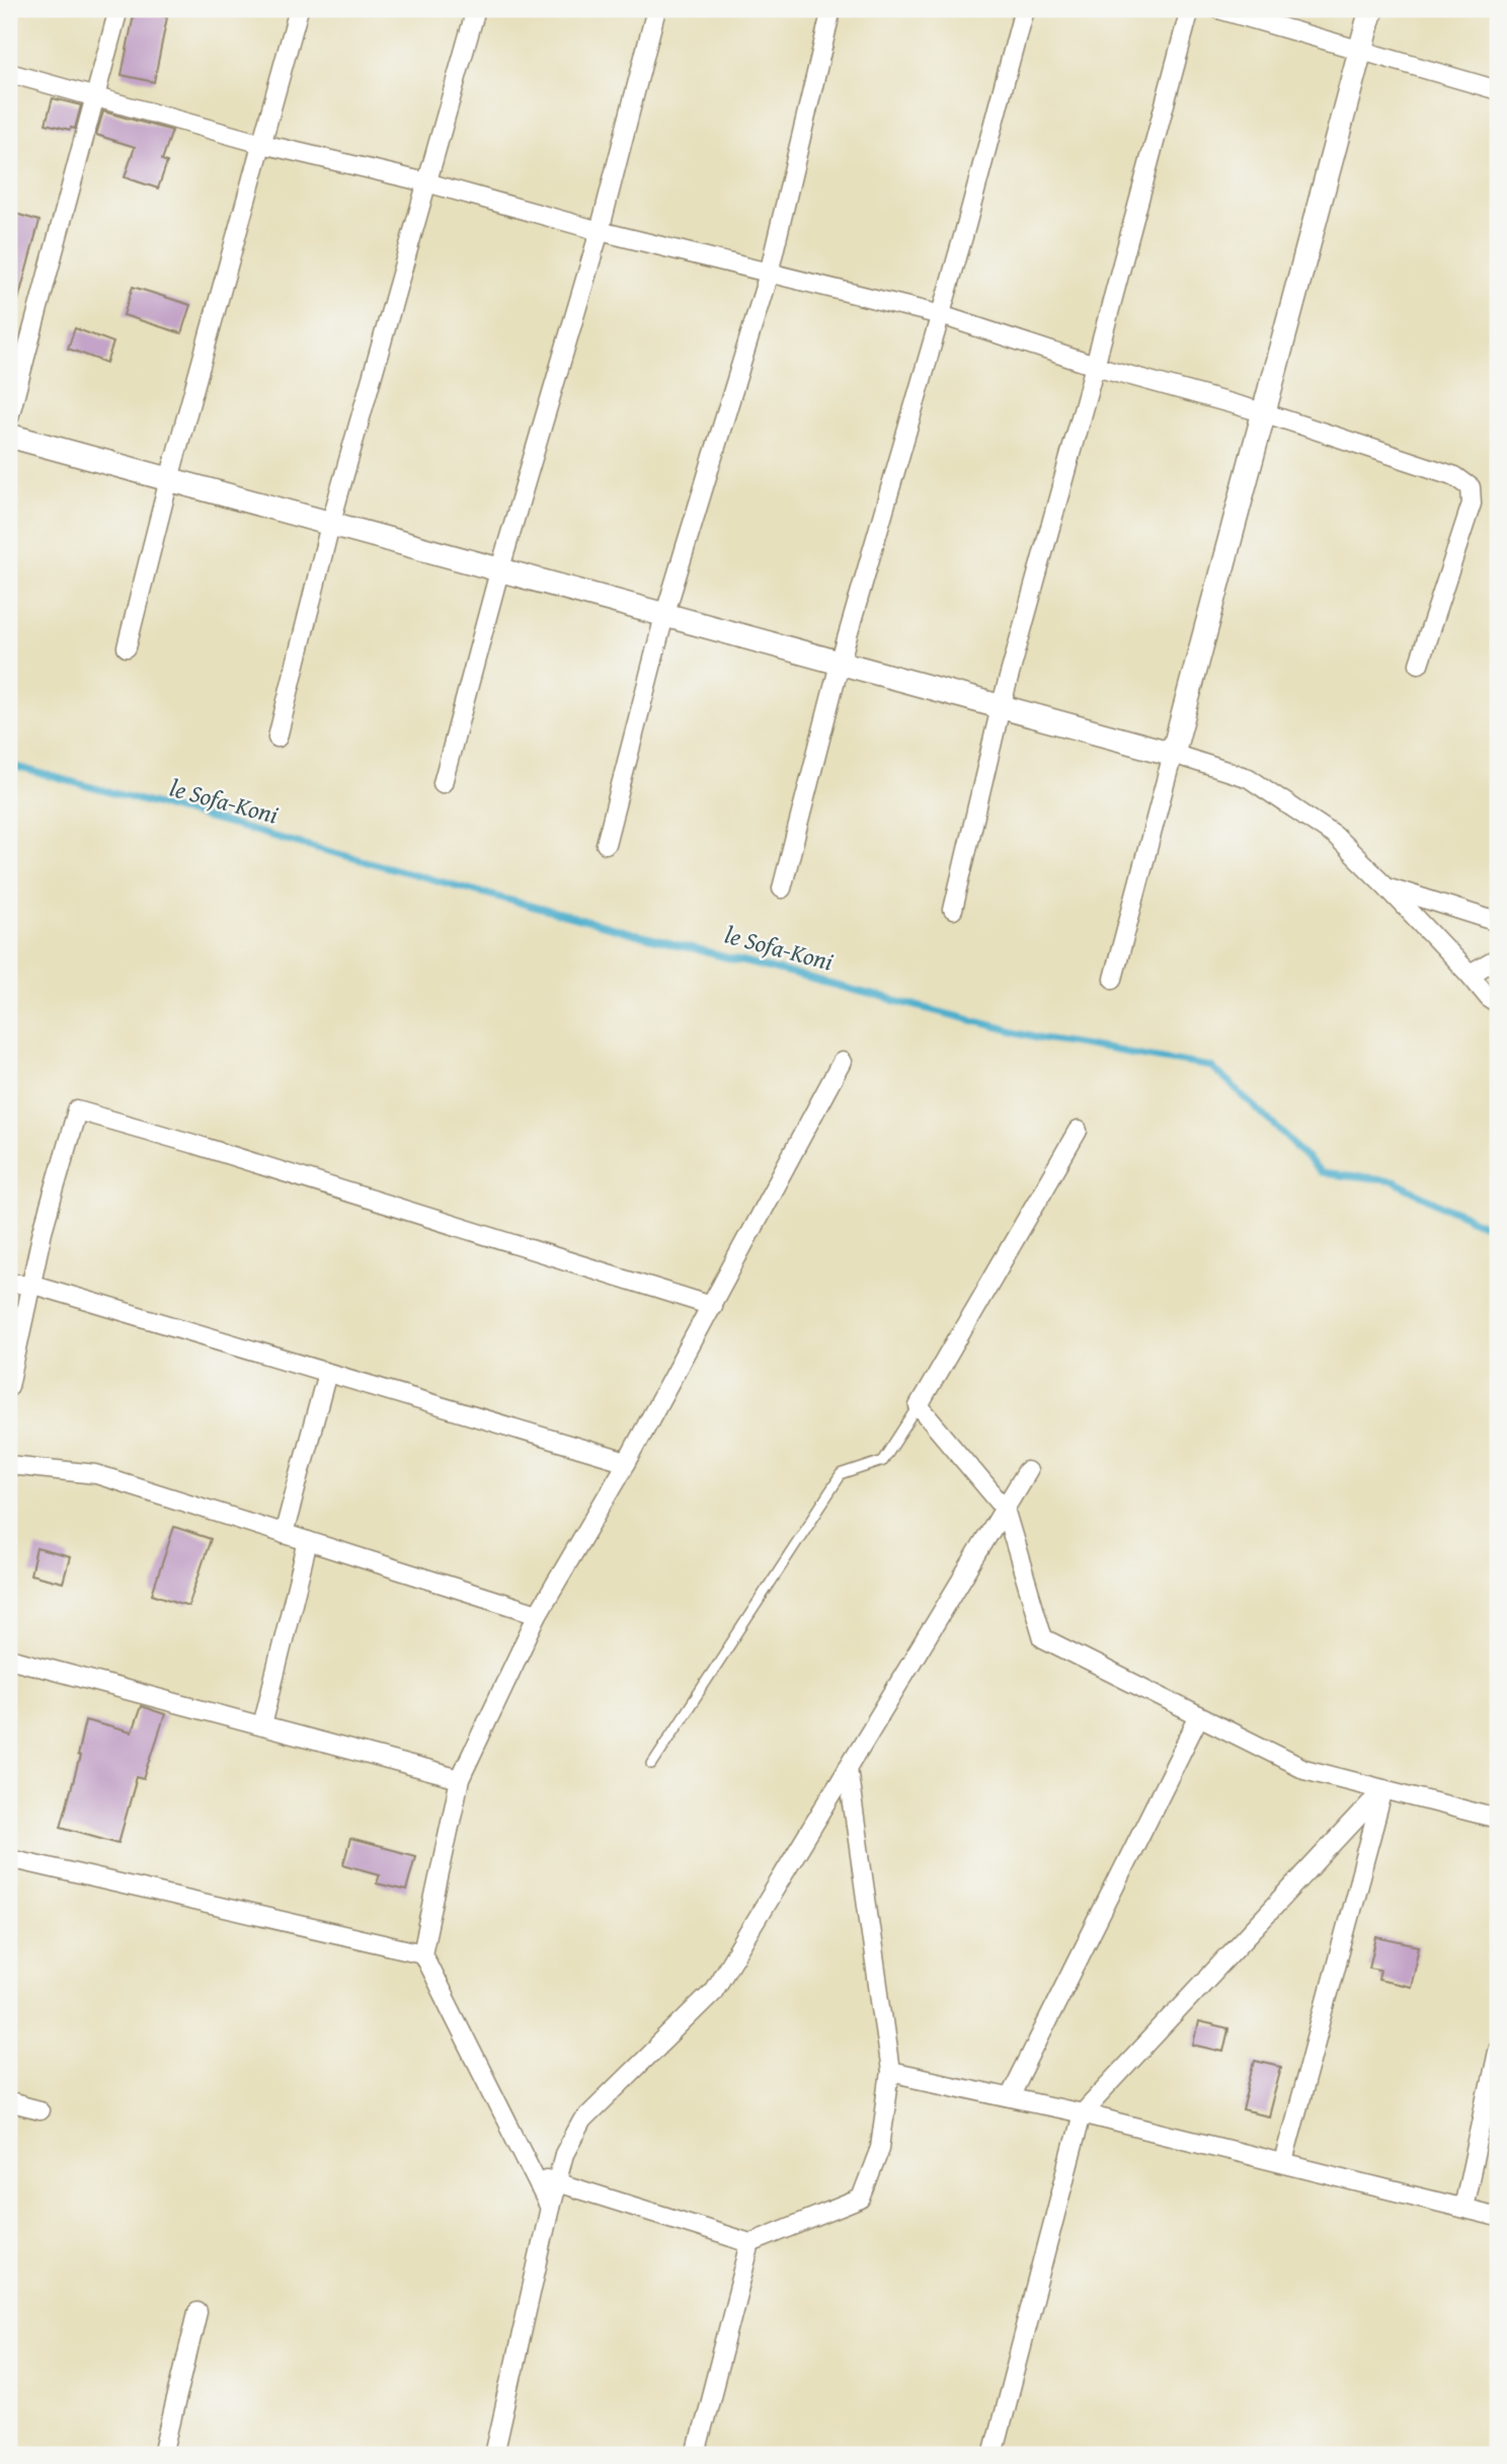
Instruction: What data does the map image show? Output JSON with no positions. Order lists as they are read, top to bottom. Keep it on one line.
{"water":["le Sofa-Koni"]}
